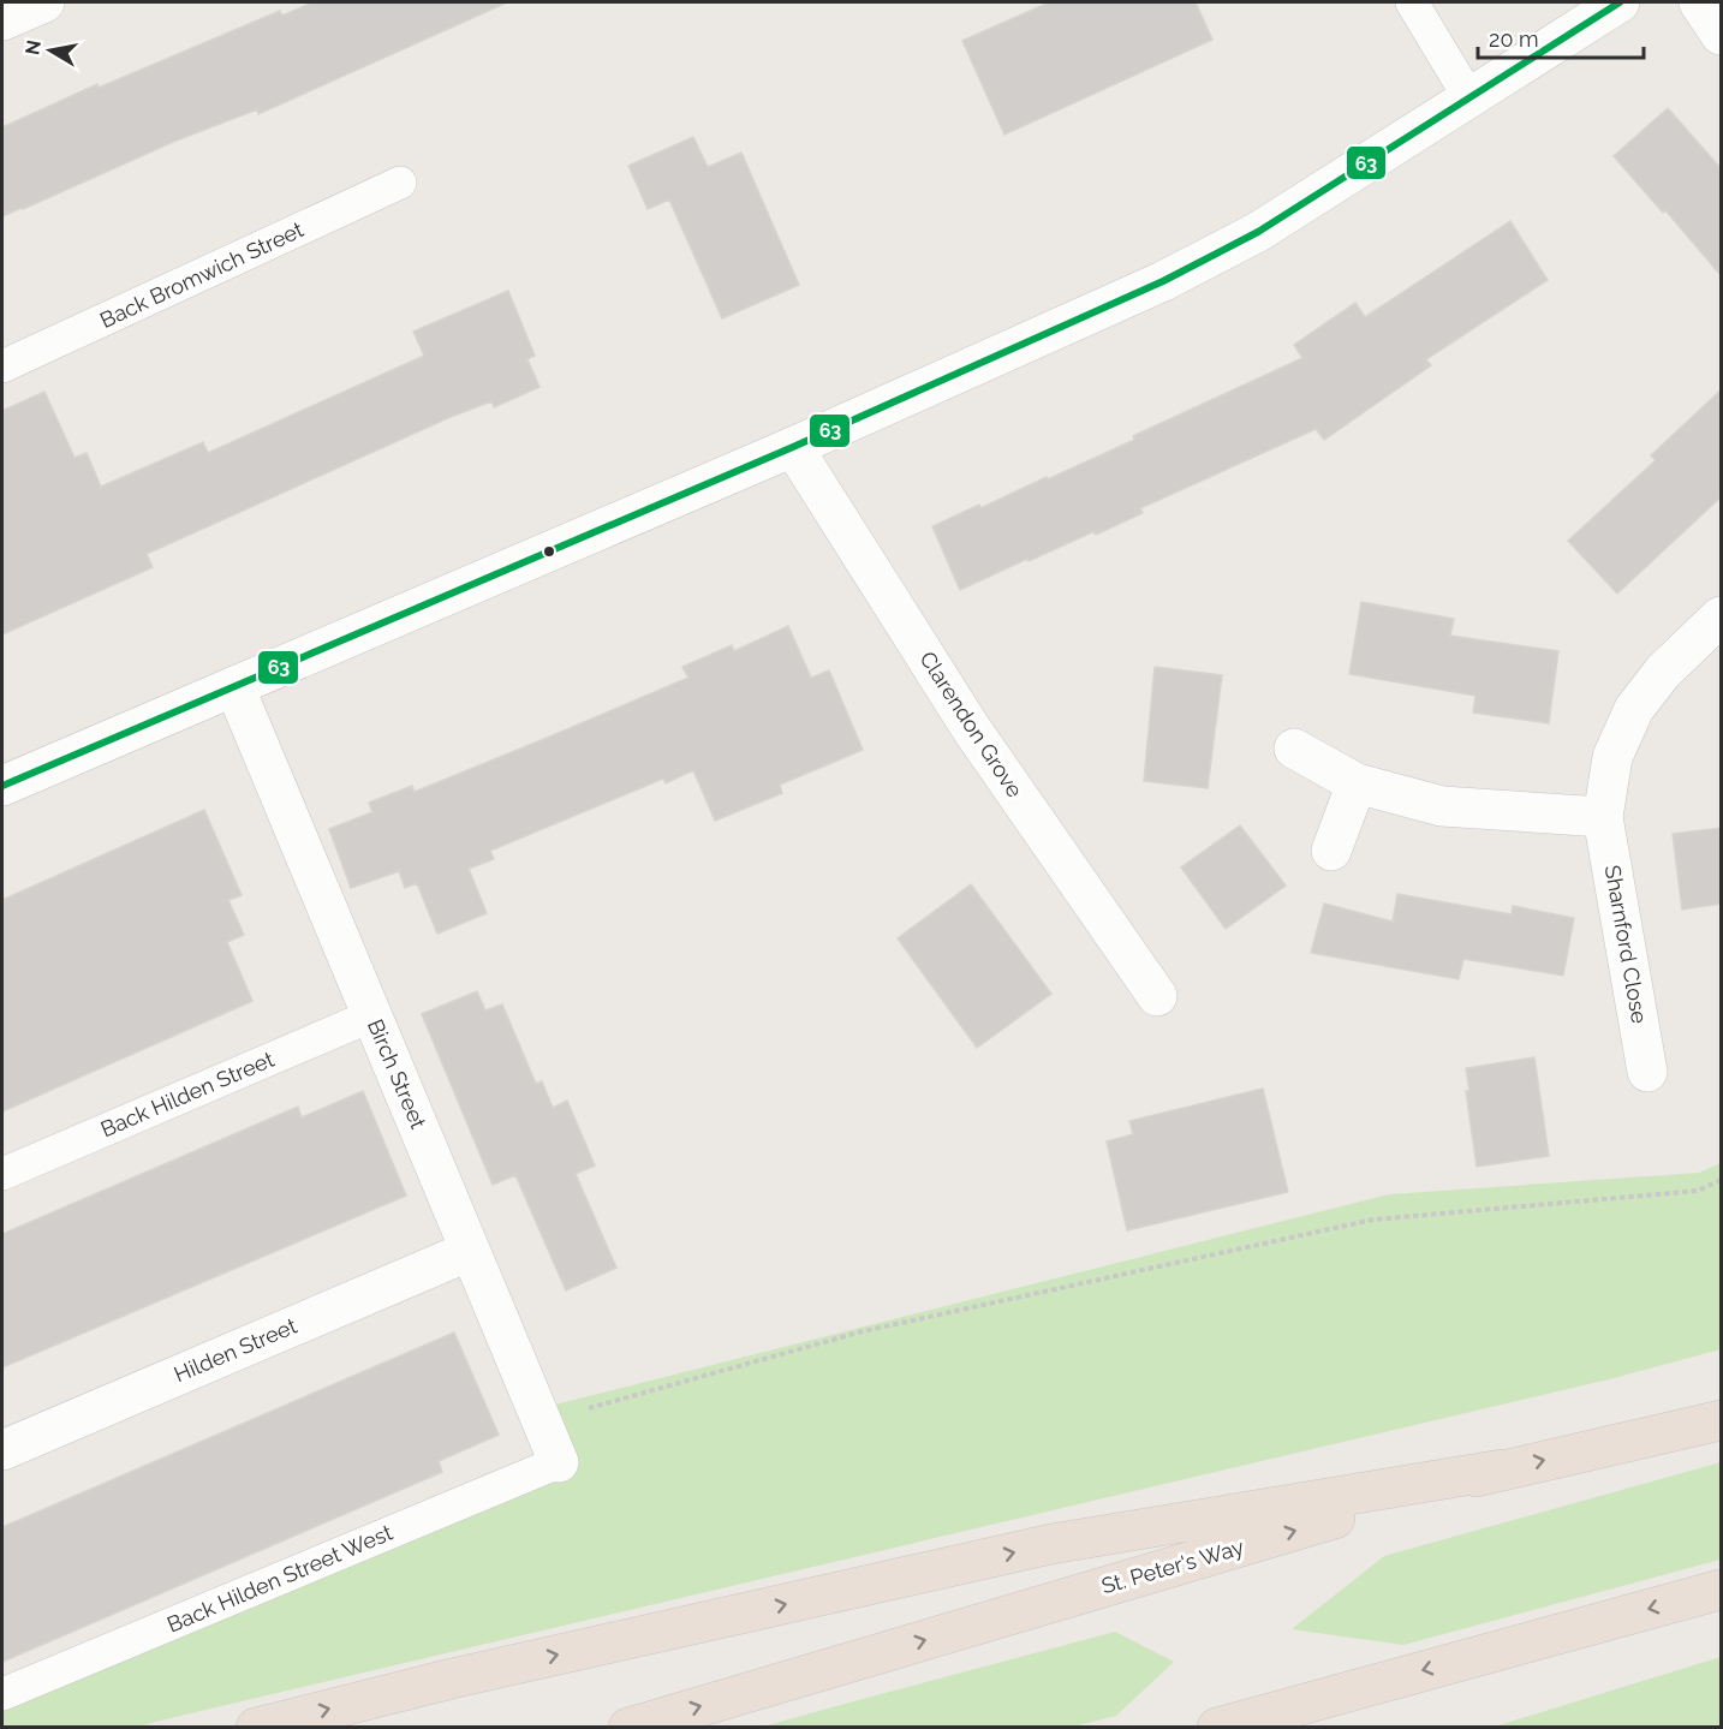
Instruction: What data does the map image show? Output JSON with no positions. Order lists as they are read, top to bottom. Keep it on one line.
{"streets":{"highway":["St. Peter's Way"],"street":["Clarendon Grove","Sharnford Close","Birch Street","Hilden Street"],"lane":["Back Bromwich Street","Back Hilden Street","Back Hilden Street West"]},"crossings":[["Birch Street","Back Hilden Street"],["Birch Street","Hilden Street"],["Birch Street","Back Hilden Street West"]],"lines":["transit line 63"],"scale_bar":"20 m","north":"left"}
